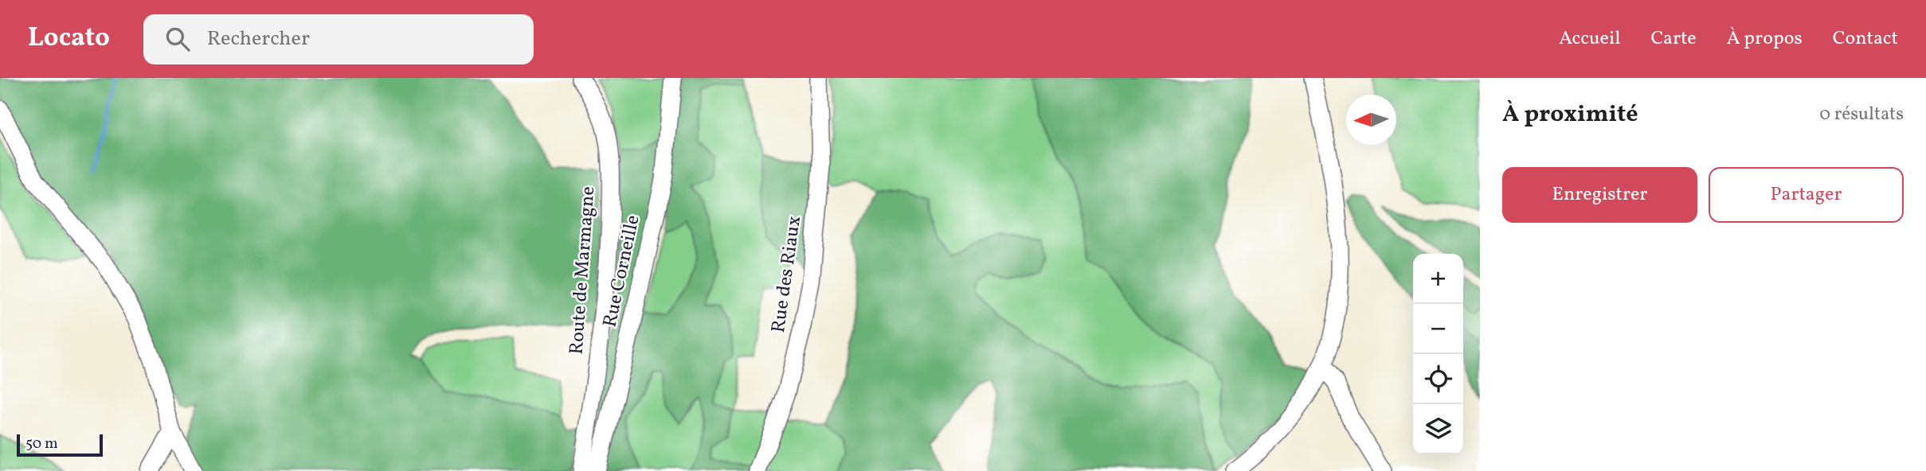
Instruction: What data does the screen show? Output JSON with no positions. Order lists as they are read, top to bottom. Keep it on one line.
{"streets":{"street":["Route de Marmagne","Rue Corneille","Rue des Riaux"]},"scale_bar":"50 m","north":"left","page":{"header":"Locato","search":"Rechercher","nav":["Accueil","Carte","À propos","Contact"],"heading":["À proximité","0 résultats"],"buttons":["Enregistrer","Partager"],"map_buttons":["+","−"],"scale":"50 m"}}
